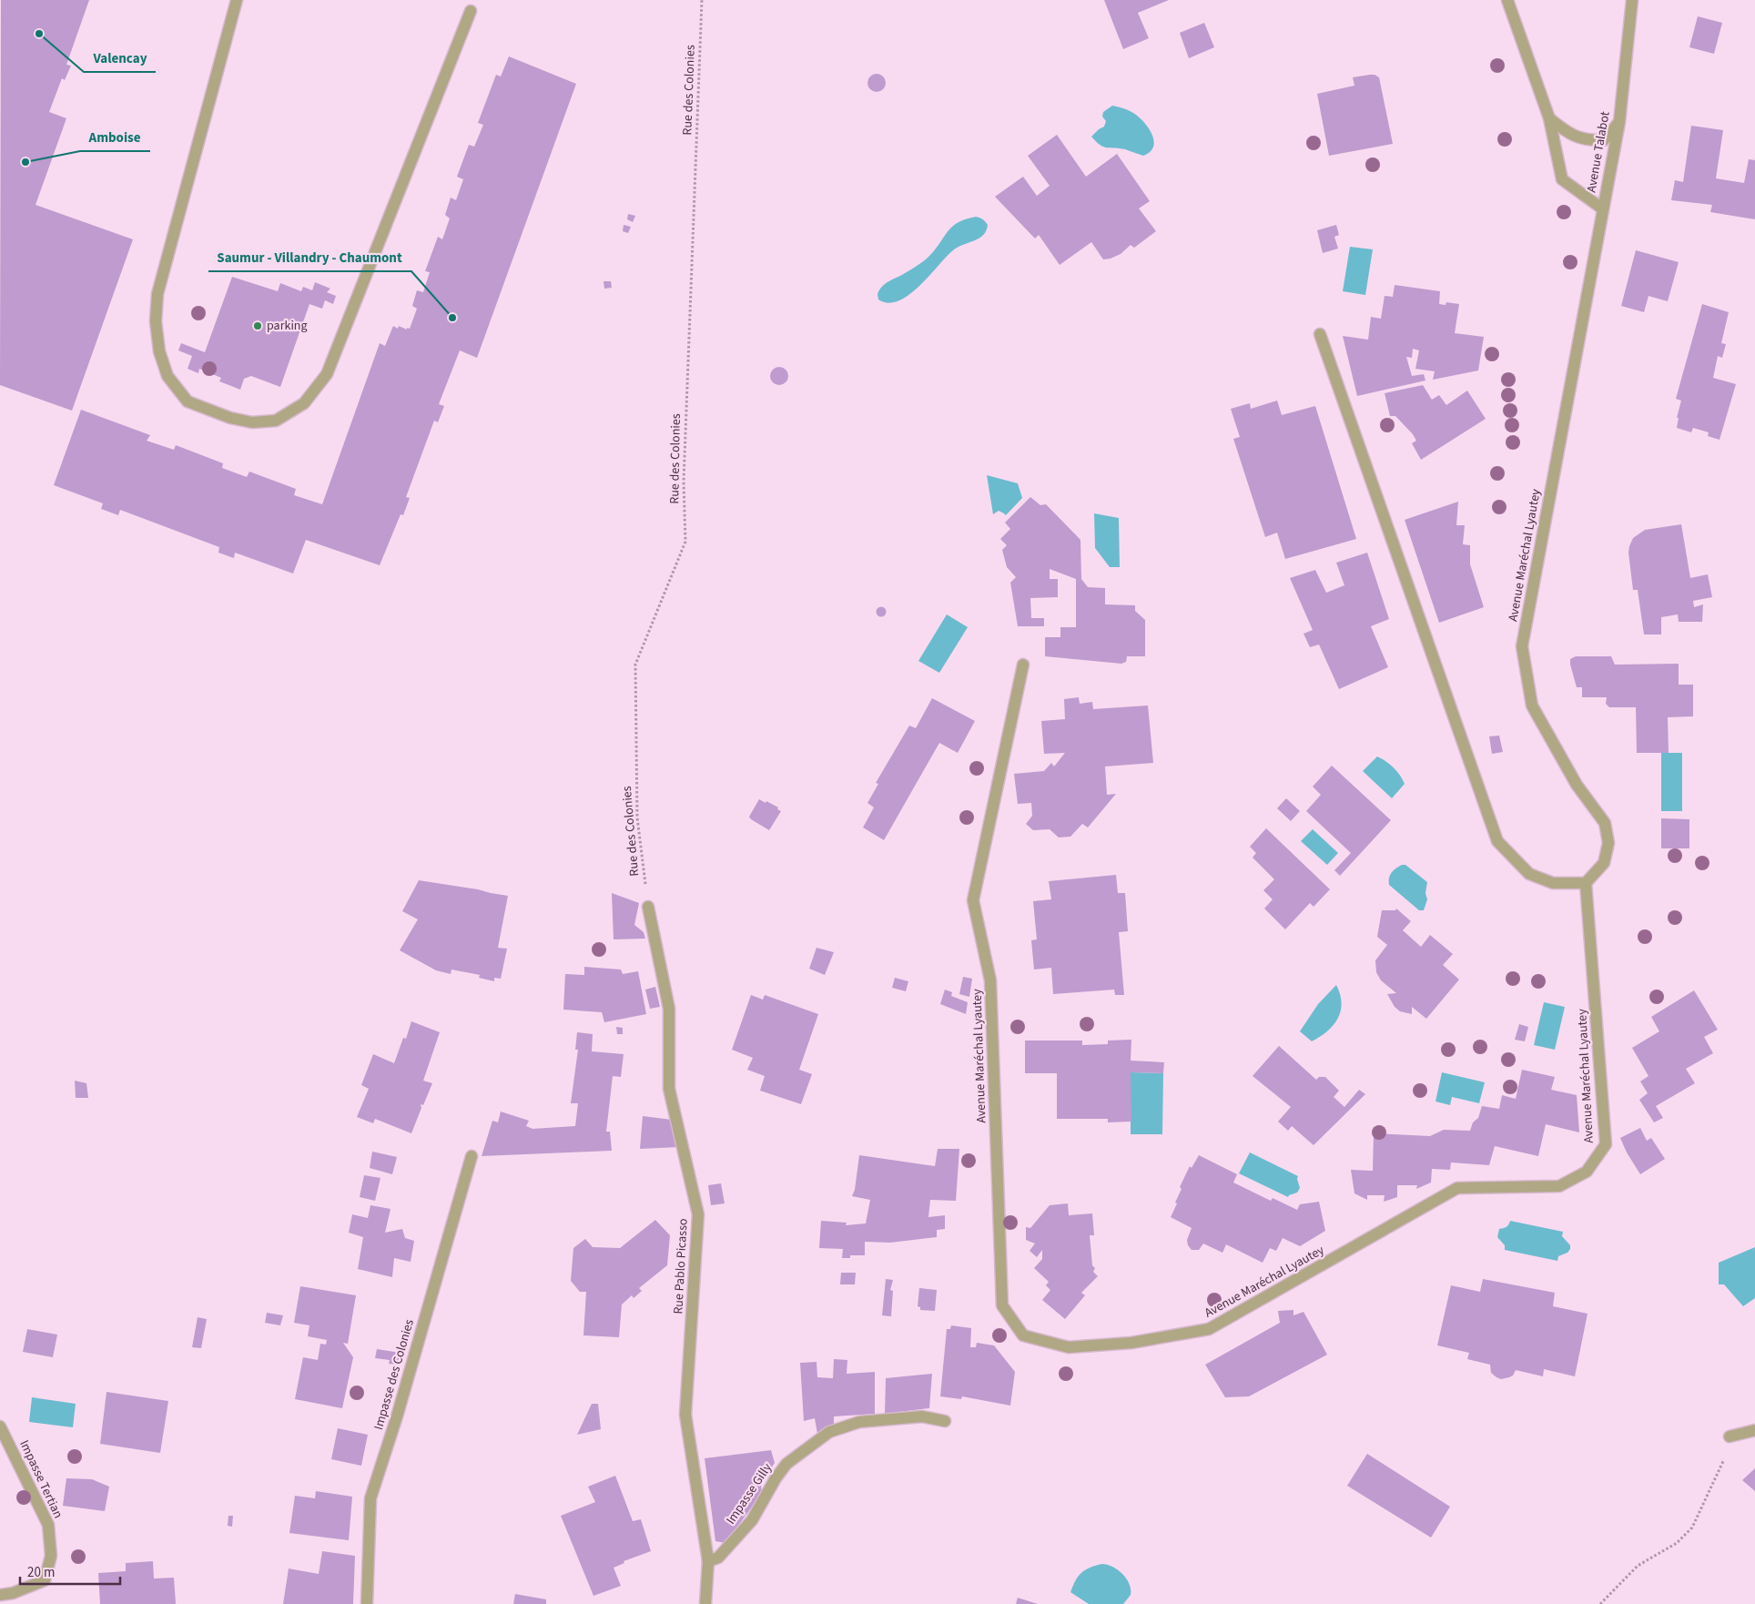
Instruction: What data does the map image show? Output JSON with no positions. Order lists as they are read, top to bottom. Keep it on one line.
{"streets":{"street":["Avenue Talabot","Avenue Maréchal Lyautey","Rue Pablo Picasso","Impasse des Colonies","Impasse Tertian","Impasse Gilly"],"path":["Rue des Colonies"]},"crossings":[["Rue des Colonies","Rue Pablo Picasso"],["Avenue Talabot","Avenue Maréchal Lyautey"],["Rue Pablo Picasso","Impasse Gilly"]],"places":["Valencay","Amboise","Saumur - Villandry - Chaumont","parking"],"scale_bar":"20 m"}
